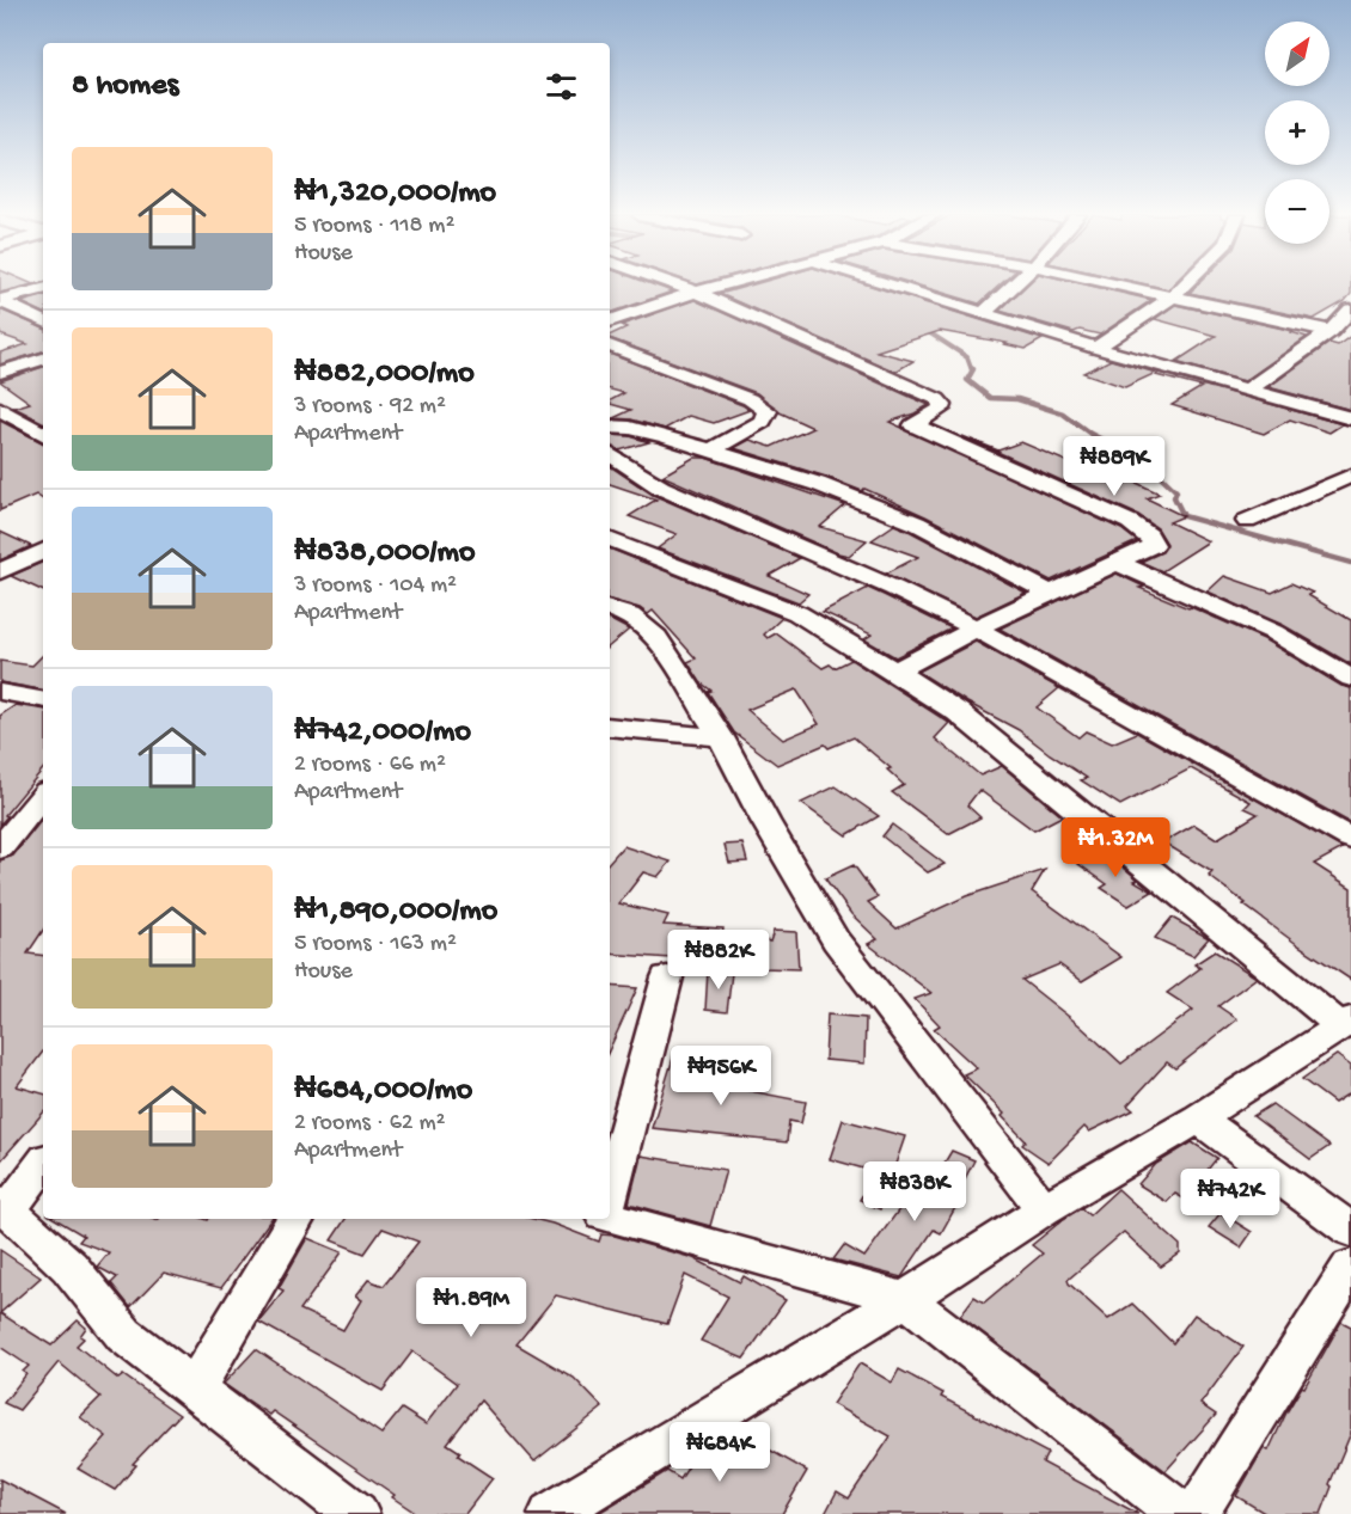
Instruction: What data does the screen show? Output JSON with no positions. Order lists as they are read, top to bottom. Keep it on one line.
{"north":"top right","page":{"map_buttons":["+","−"],"heading":"8 homes","list":[{"name":"₦1,320,000/mo","note":"5 rooms · 118 m² · House"},{"name":"₦882,000/mo","note":"3 rooms · 92 m² · Apartment"},{"name":"₦838,000/mo","note":"3 rooms · 104 m² · Apartment"},{"name":"₦742,000/mo","note":"2 rooms · 66 m² · Apartment"},{"name":"₦1,890,000/mo","note":"5 rooms · 163 m² · House"},{"name":"₦684,000/mo","note":"2 rooms · 62 m² · Apartment"}],"price":["₦889K","₦1.32M","₦882K","₦956K","₦838K","₦742K","₦1.89M","₦684K"]}}
